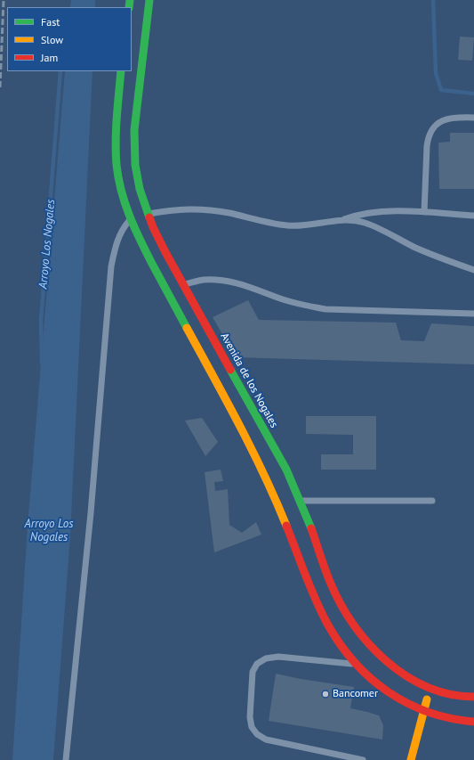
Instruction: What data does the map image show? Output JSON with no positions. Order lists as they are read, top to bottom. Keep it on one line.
{"streets":{"main road":["Avenida de los Nogales"]},"water":["Arroyo Los Nogales"],"places":["Bancomer"],"legend":["Fast","Slow","Jam"]}
